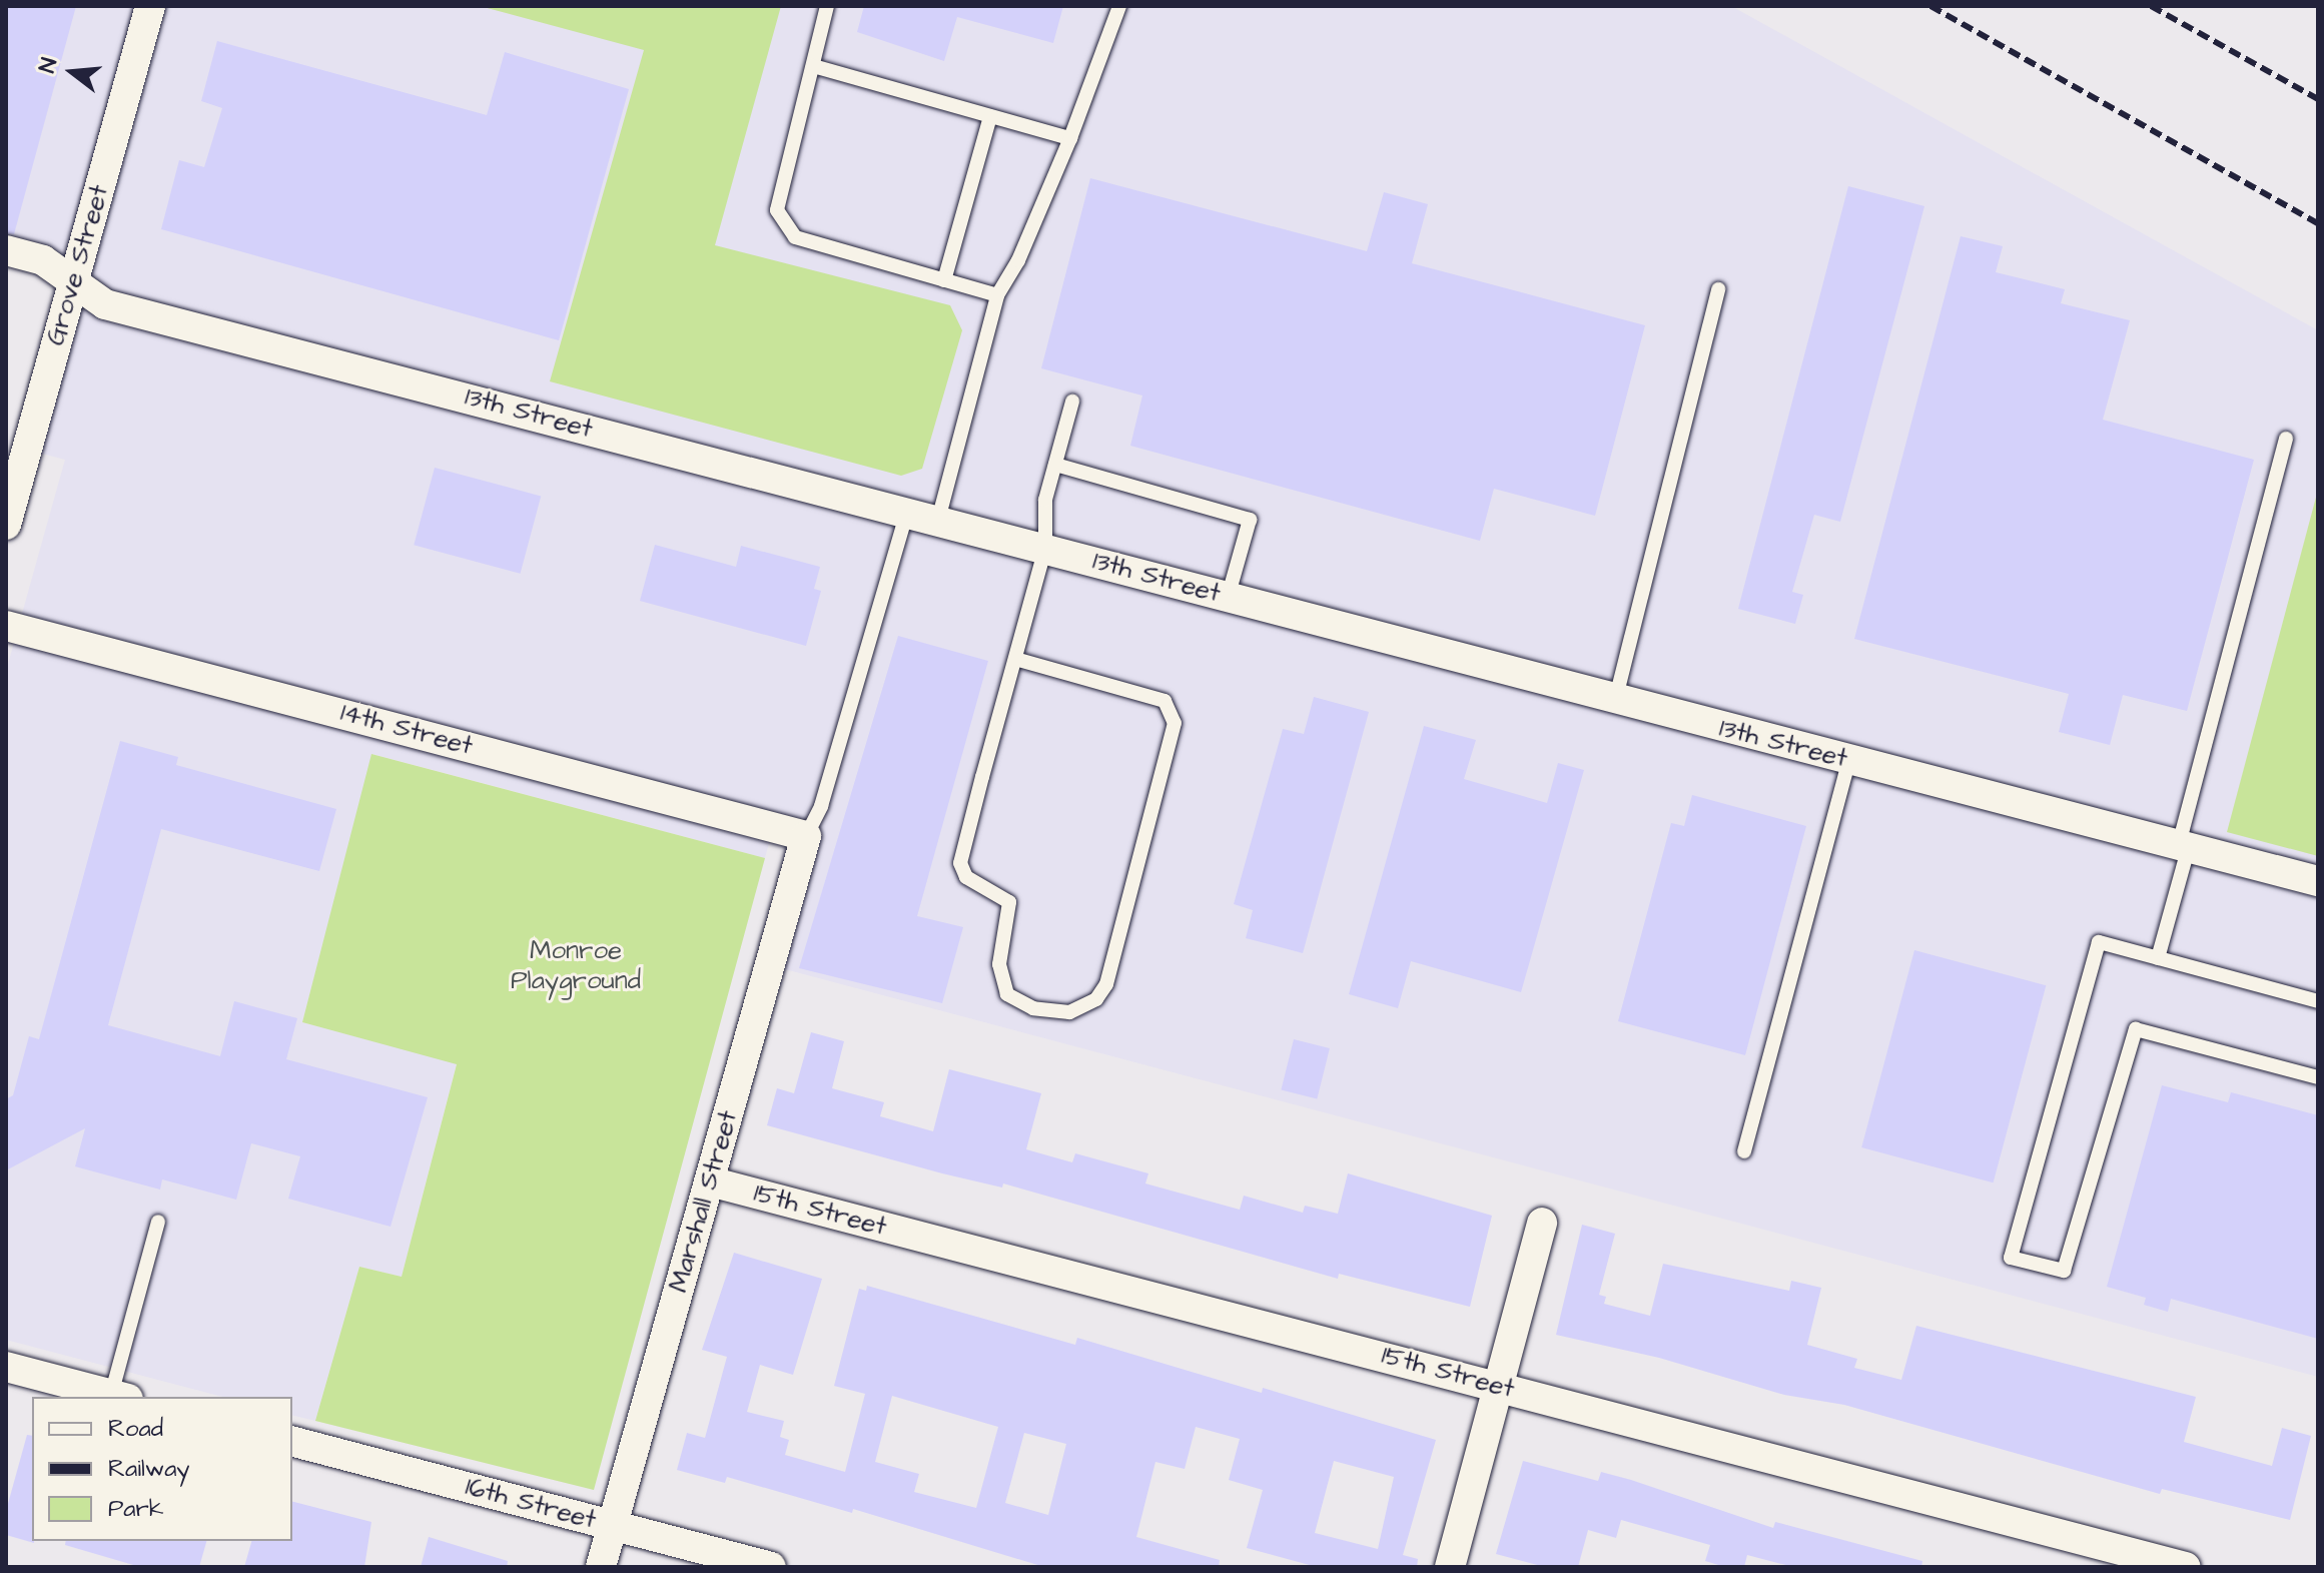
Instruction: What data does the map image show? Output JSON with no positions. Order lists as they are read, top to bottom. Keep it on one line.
{"streets":{"street":["Grove Street","13th Street","14th Street","Marshall Street","15th Street","16th Street"]},"crossings":[["Grove Street","13th Street"],["14th Street","Marshall Street"],["Marshall Street","15th Street"],["Marshall Street","16th Street"]],"parks":["Monroe Playground"],"legend":["Road","Railway","Park"],"north":"left"}
